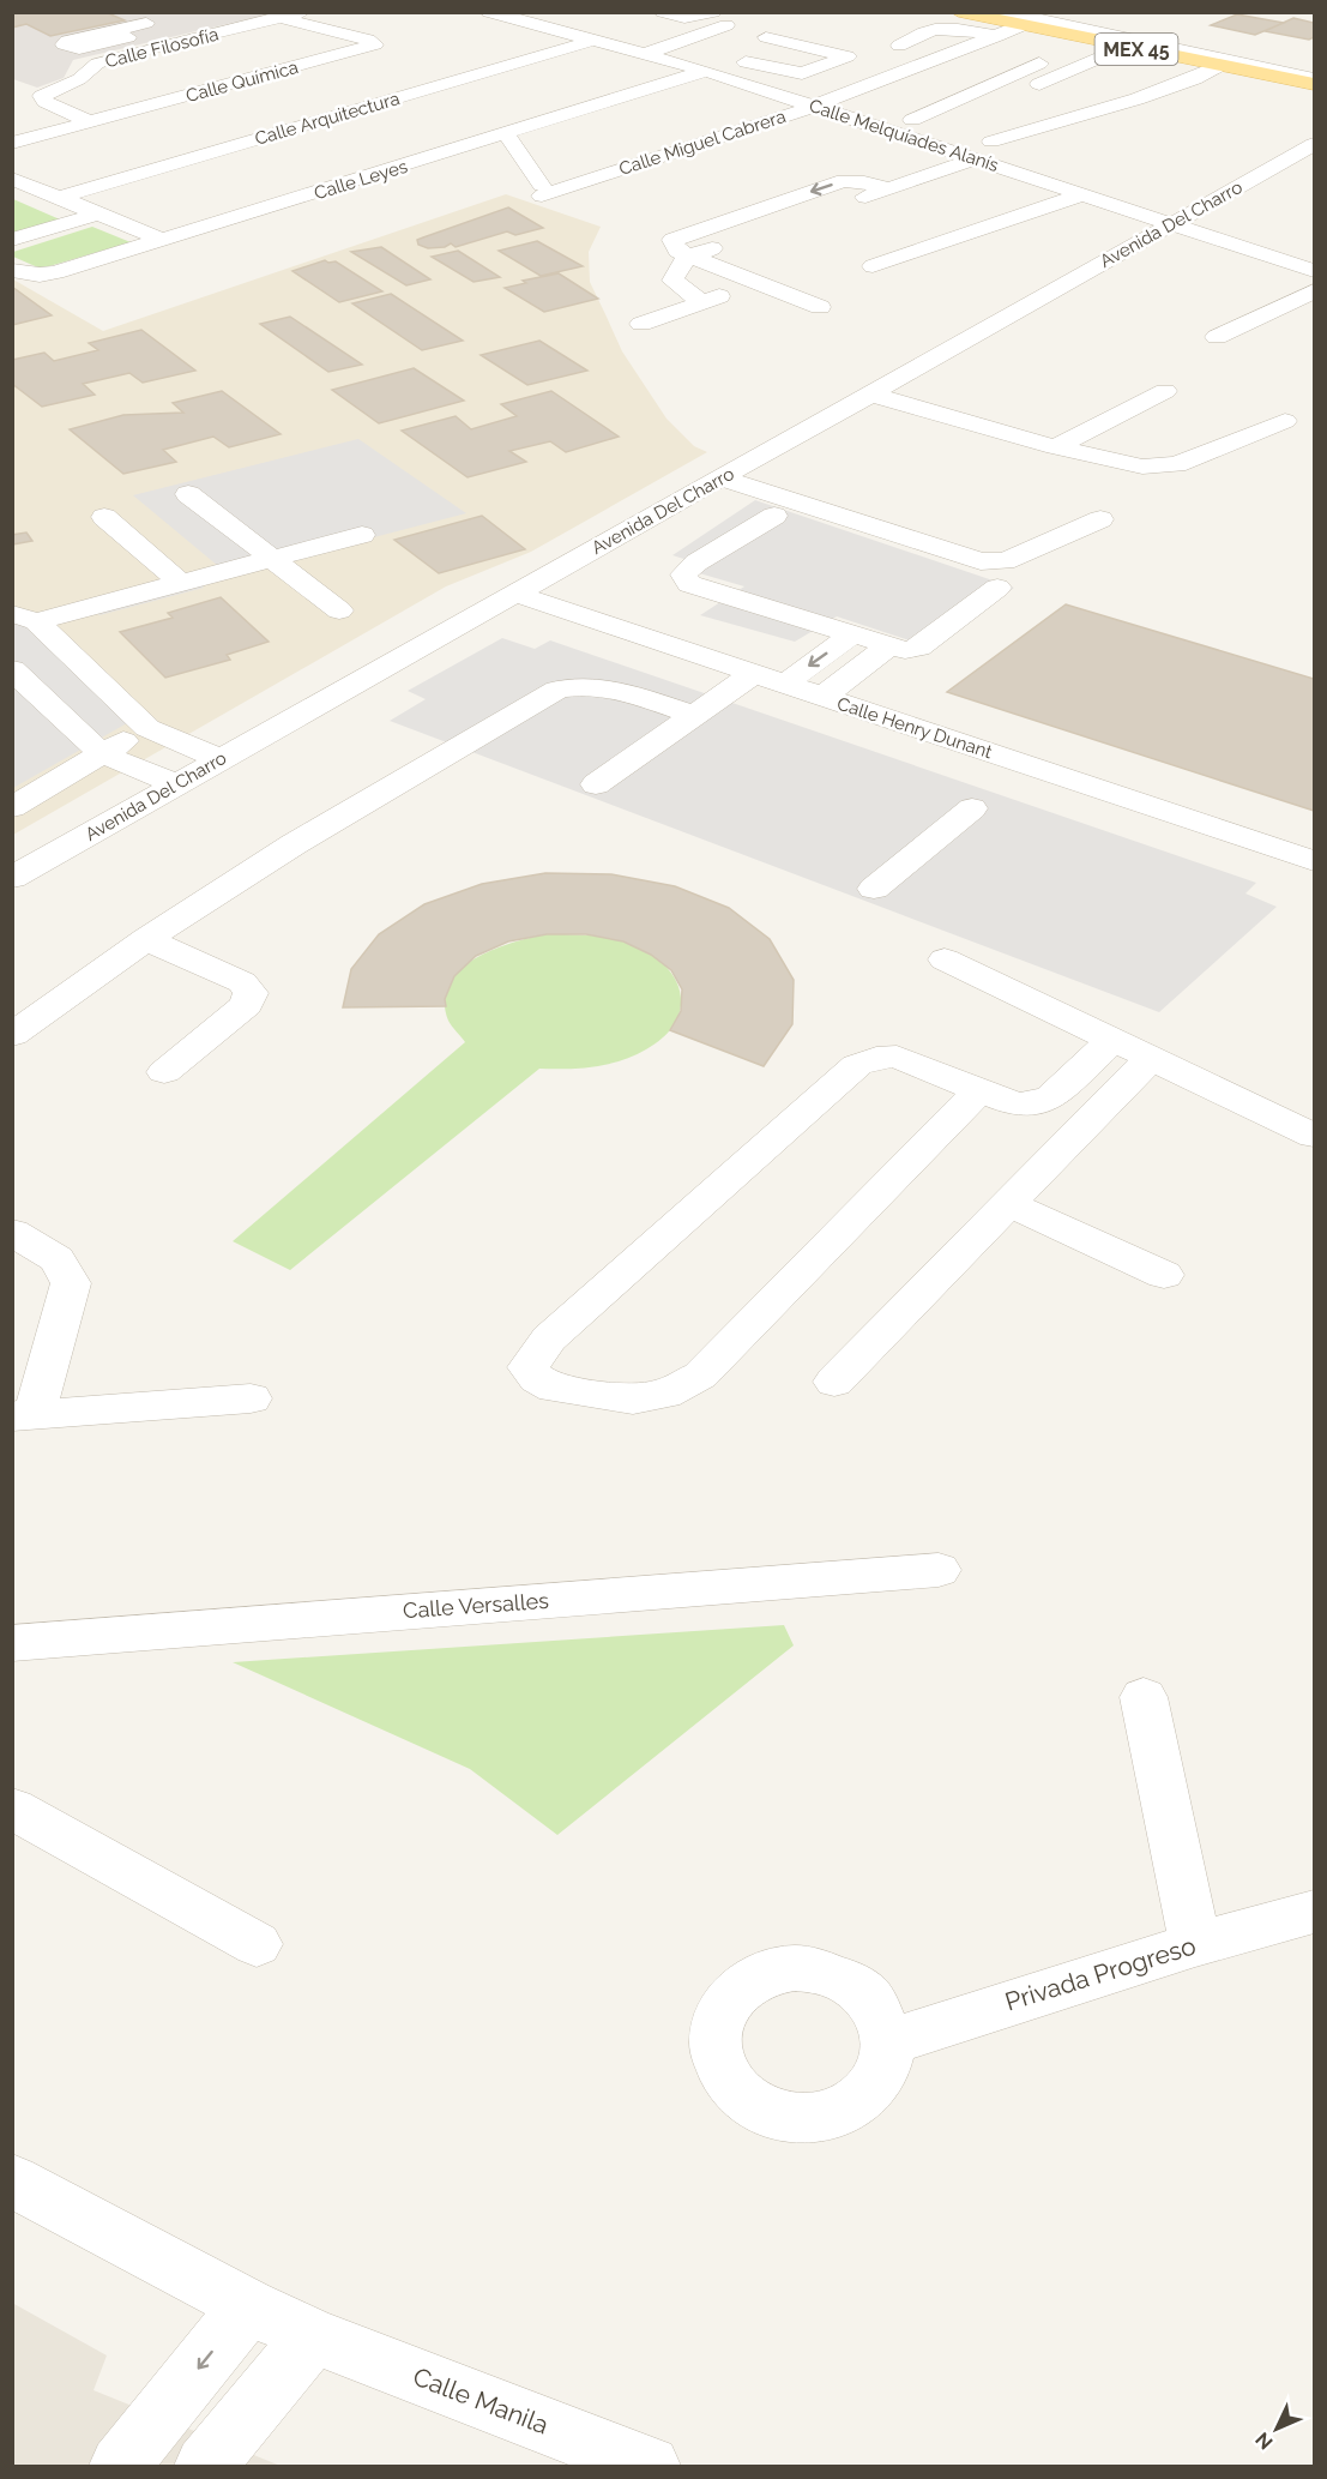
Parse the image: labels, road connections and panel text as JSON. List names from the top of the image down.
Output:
{
  "streets": {
    "main road": ["MEX 45"],
    "street": [
      "Calle Filosofía",
      "Calle Química",
      "Calle Arquitectura",
      "Calle Melquíades Alanís",
      "Calle Miguel Cabrera",
      "Calle Leyes",
      "Avenida Del Charro",
      "Calle Henry Dunant",
      "Calle Versalles",
      "Privada Progreso",
      "Calle Manila"
    ]
  },
  "crossings": [
    ["Calle Filosofía", "Calle Química"],
    ["MEX 45", "Calle Miguel Cabrera"],
    ["Calle Arquitectura", "Calle Melquíades Alanís"],
    ["Calle Melquíades Alanís", "Calle Miguel Cabrera"],
    ["Calle Melquíades Alanís", "Calle Leyes"],
    ["Calle Melquíades Alanís", "Avenida Del Charro"],
    ["Calle Miguel Cabrera", "Calle Leyes"],
    ["Avenida Del Charro", "Calle Henry Dunant"]
  ],
  "north": "bottom left"
}
